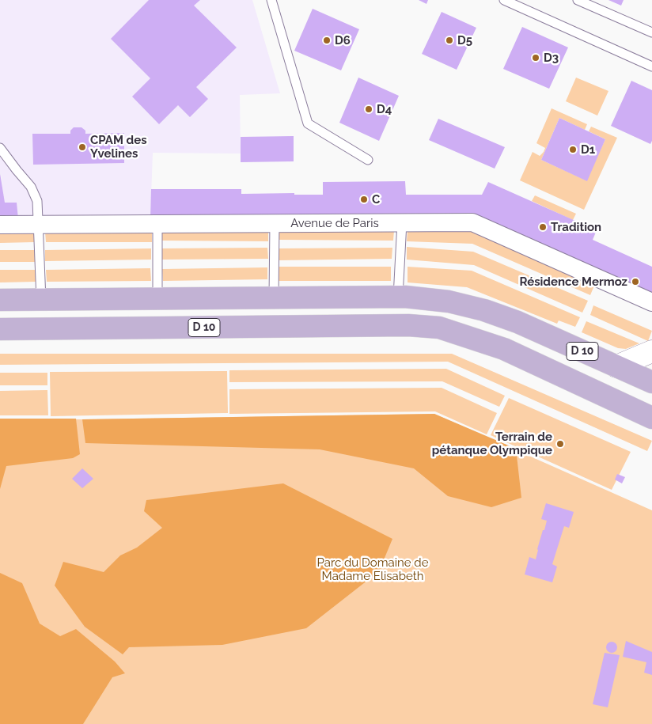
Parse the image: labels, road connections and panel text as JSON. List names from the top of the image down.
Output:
{
  "streets": {
    "main road": ["D 10"],
    "street": ["Avenue de Paris"]
  },
  "parks": ["Parc du Domaine de Madame Elisabeth"],
  "places": [
    "D6",
    "D5",
    "D3",
    "D4",
    "CPAM des Yvelines",
    "D1",
    "C",
    "Tradition",
    "Résidence Mermoz",
    "Terrain de pétanque Olympique"
  ]
}
